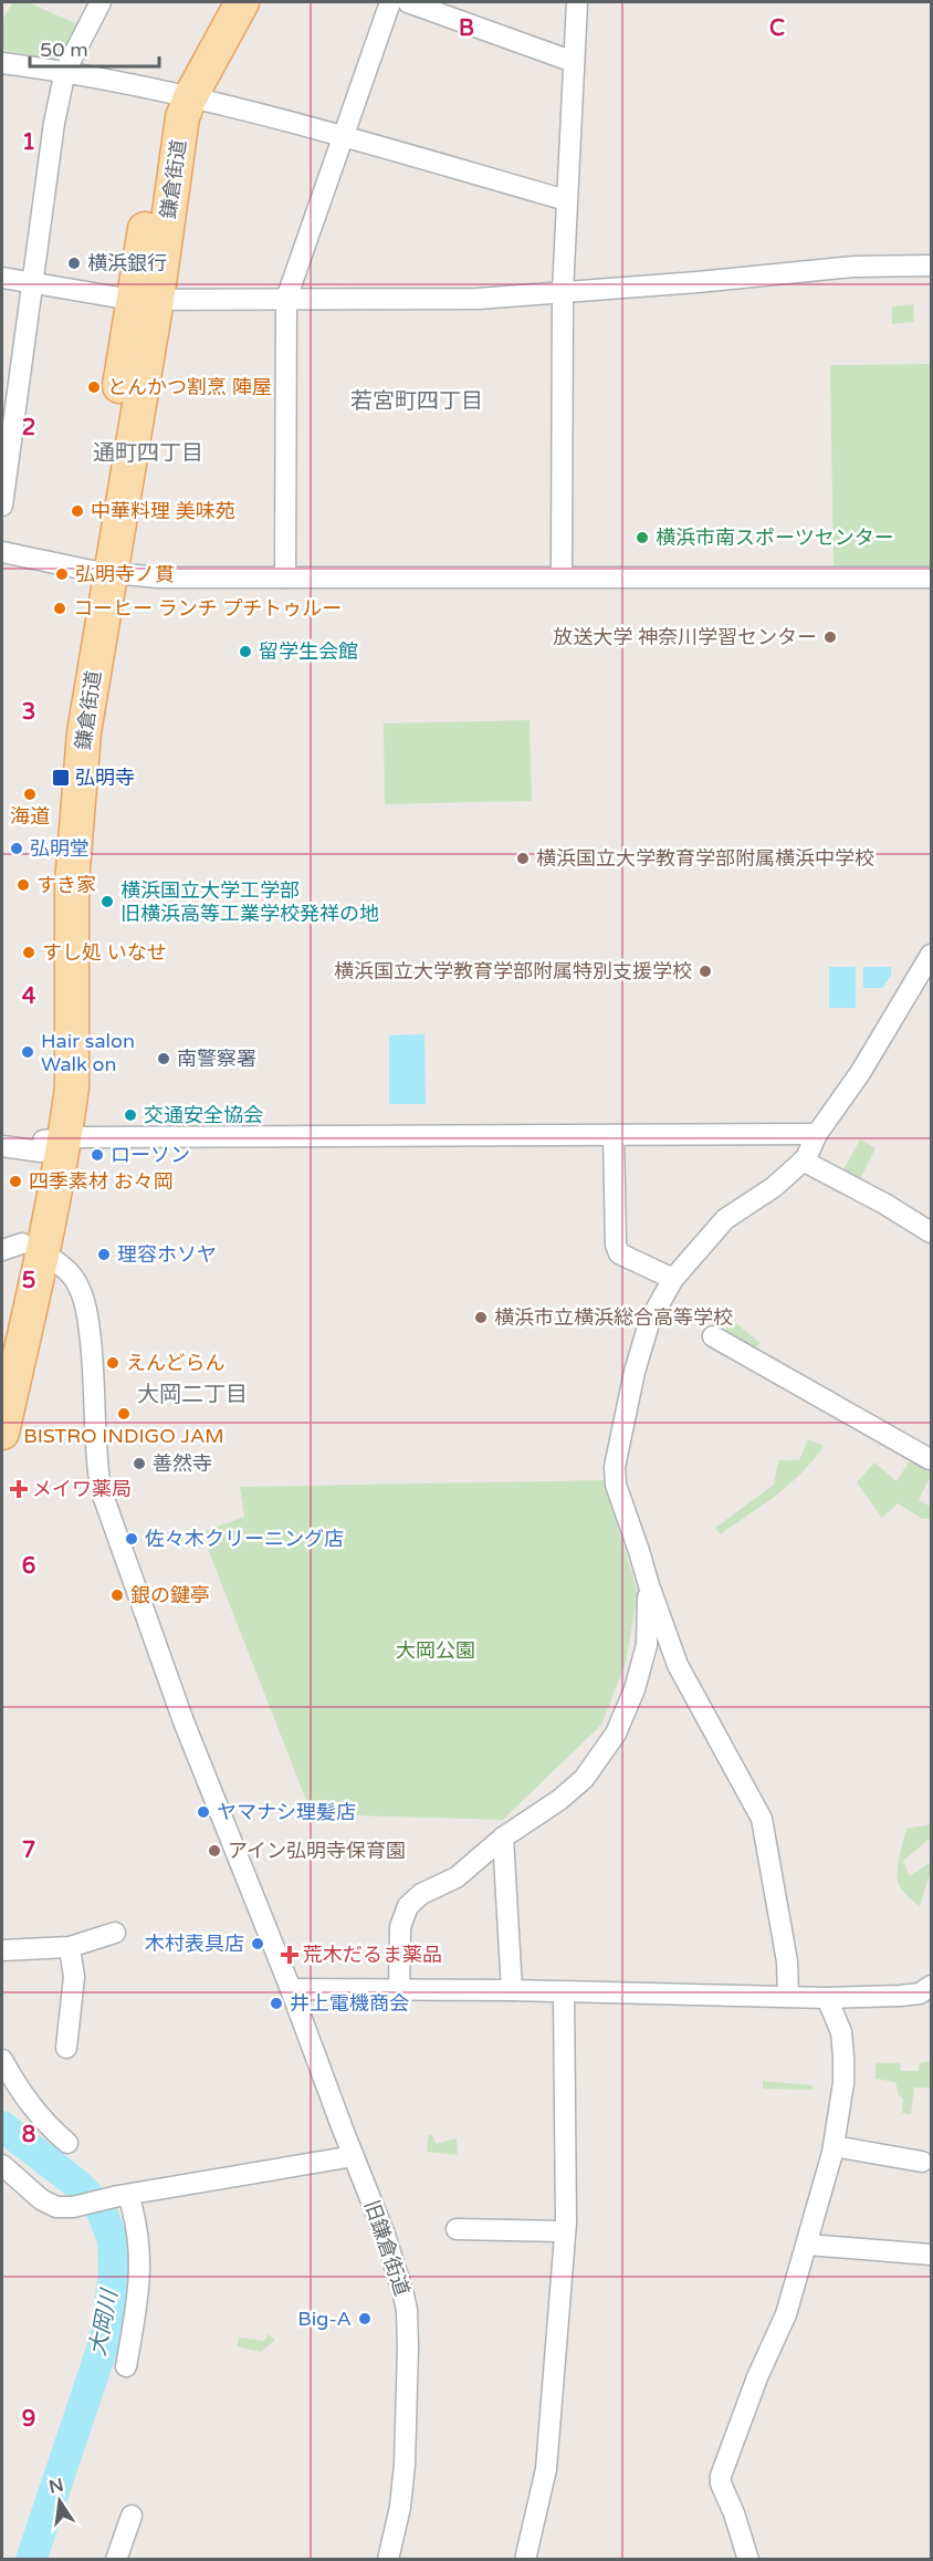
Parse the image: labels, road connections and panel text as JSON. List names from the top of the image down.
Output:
{
  "streets": {
    "main road": ["鎌倉街道"],
    "street": ["旧鎌倉街道"]
  },
  "crossings": [
    ["鎌倉街道", "旧鎌倉街道"]
  ],
  "districts": ["若宮町四丁目", "通町四丁目", "大岡二丁目"],
  "water": ["大岡川"],
  "parks": ["大岡公園"],
  "places": {
    "other": [
      "横浜銀行",
      "とんかつ割烹 陣屋",
      "中華料理 美味苑",
      "横浜市南スポーツセンター",
      "弘明寺ノ貫",
      "コーヒー ランチ プチトゥルー",
      "放送大学 神奈川学習センター",
      "留学生会館",
      "海道",
      "弘明堂",
      "横浜国立大学教育学部附属横浜中学校",
      "すき家",
      "横浜国立大学工学部 旧横浜高等工業学校発祥の地",
      "すし処 いなせ",
      "横浜国立大学教育学部附属特別支援学校",
      "Hair salon Walk on",
      "南警察署",
      "交通安全協会",
      "ローソン",
      "四季素材 お々岡",
      "理容ホソヤ",
      "横浜市立横浜総合高等学校",
      "えんどらん",
      "BISTRO INDIGO JAM",
      "善然寺",
      "佐々木クリーニング店",
      "銀の鍵亭",
      "ヤマナシ理髪店",
      "アイン弘明寺保育園",
      "木村表具店",
      "井上電機商会",
      "Big-A"
    ],
    "transit": ["弘明寺"],
    "health": ["メイワ薬局", "荒木だるま薬品"]
  },
  "scale_bar": "50 m",
  "north": "top",
  "grid": {
    "columns": ["B", "C"],
    "rows": [
      "1",
      "2",
      "3",
      "4",
      "5",
      "6",
      "7",
      "8",
      "9"
    ]
  }
}
